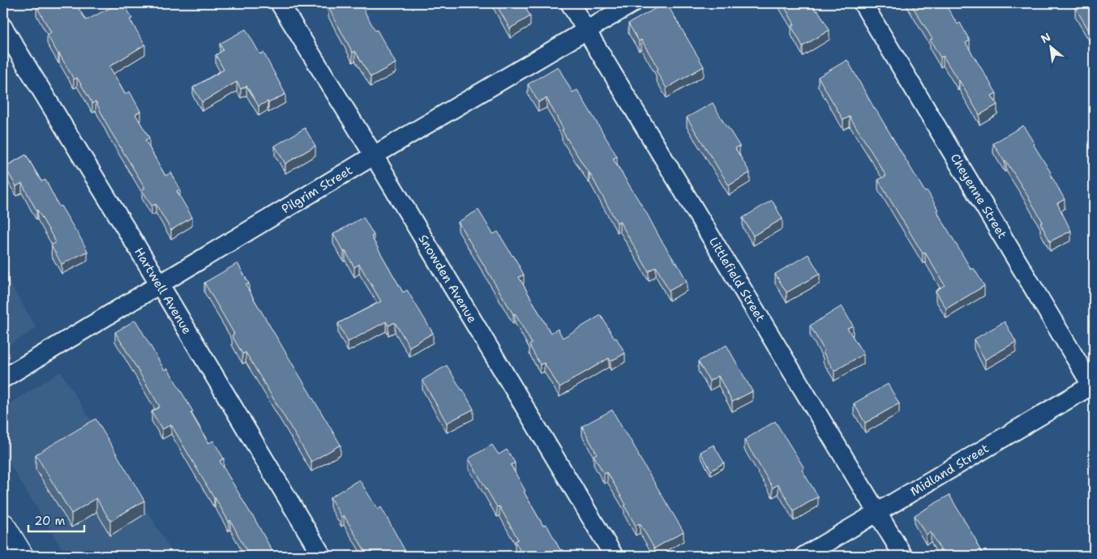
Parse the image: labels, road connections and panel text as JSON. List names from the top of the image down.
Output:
{
  "streets": {
    "street": [
      "Pilgrim Street",
      "Cheyenne Street",
      "Snowden Avenue",
      "Littlefield Street",
      "Hartwell Avenue",
      "Midland Street"
    ]
  },
  "crossings": [
    ["Pilgrim Street", "Snowden Avenue"],
    ["Pilgrim Street", "Littlefield Street"],
    ["Pilgrim Street", "Hartwell Avenue"],
    ["Cheyenne Street", "Midland Street"],
    ["Littlefield Street", "Midland Street"]
  ],
  "scale_bar": "20 m",
  "north": "top left"
}
